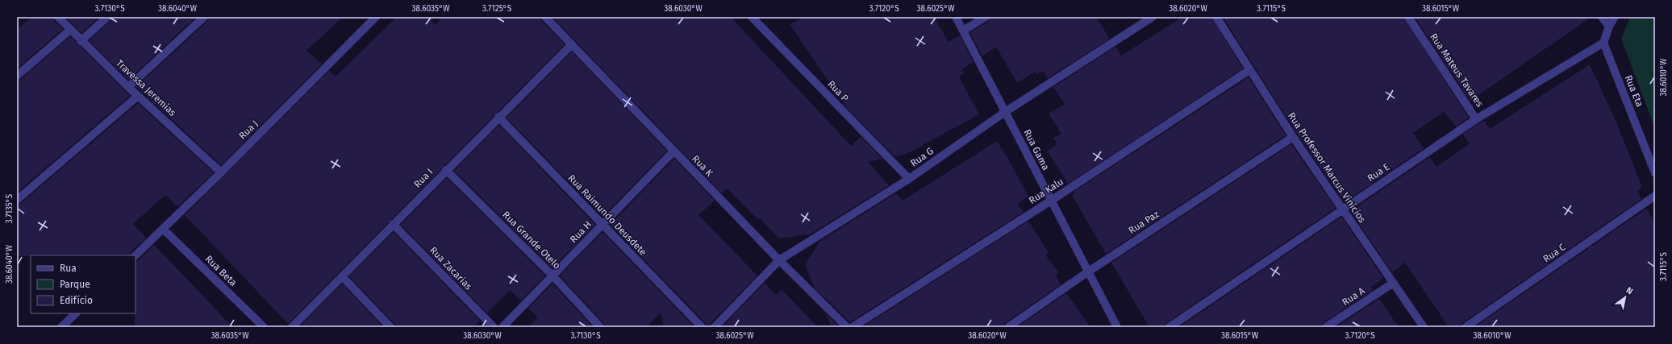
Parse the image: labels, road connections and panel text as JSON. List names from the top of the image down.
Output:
{
  "streets": {
    "street": [
      "Rua Mateus Tavares",
      "Travessa Jeremias",
      "Rua P",
      "Rua Eta",
      "Rua J",
      "Rua Gama",
      "Rua G",
      "Rua K",
      "Rua Professor Marcus Vinícios",
      "Rua E",
      "Rua I",
      "Rua Kalu",
      "Rua Raimundo Deusdete",
      "Rua Paz",
      "Rua H",
      "Rua Grande Otelo",
      "Rua C",
      "Rua Zacarias",
      "Rua Beta",
      "Rua A"
    ]
  },
  "crossings": [
    ["Rua Mateus Tavares", "Rua E"],
    ["Travessa Jeremias", "Rua J"],
    ["Rua P", "Rua G"],
    ["Rua Eta", "Rua E"],
    ["Rua J", "Rua Beta"],
    ["Rua Gama", "Rua G"],
    ["Rua Gama", "Rua Kalu"],
    ["Rua Gama", "Rua Paz"],
    ["Rua G", "Rua K"],
    ["Rua K", "Rua I"],
    ["Rua K", "Rua H"],
    ["Rua Professor Marcus Vinícios", "Rua E"],
    ["Rua Professor Marcus Vinícios", "Rua Kalu"],
    ["Rua Professor Marcus Vinícios", "Rua Paz"],
    ["Rua Professor Marcus Vinícios", "Rua A"],
    ["Rua I", "Rua Raimundo Deusdete"],
    ["Rua I", "Rua Grande Otelo"],
    ["Rua I", "Rua Zacarias"],
    ["Rua Raimundo Deusdete", "Rua H"],
    ["Rua H", "Rua Grande Otelo"]
  ],
  "legend": ["Rua", "Parque", "Edifício"],
  "north": "top right",
  "coordinates": [
    "3.7130°S",
    "38.6040°W",
    "38.6035°W",
    "3.7125°S",
    "38.6030°W",
    "3.7120°S",
    "38.6025°W",
    "38.6020°W",
    "3.7115°S",
    "38.6015°W",
    "38.6010°W",
    "3.7135°S"
  ]
}
